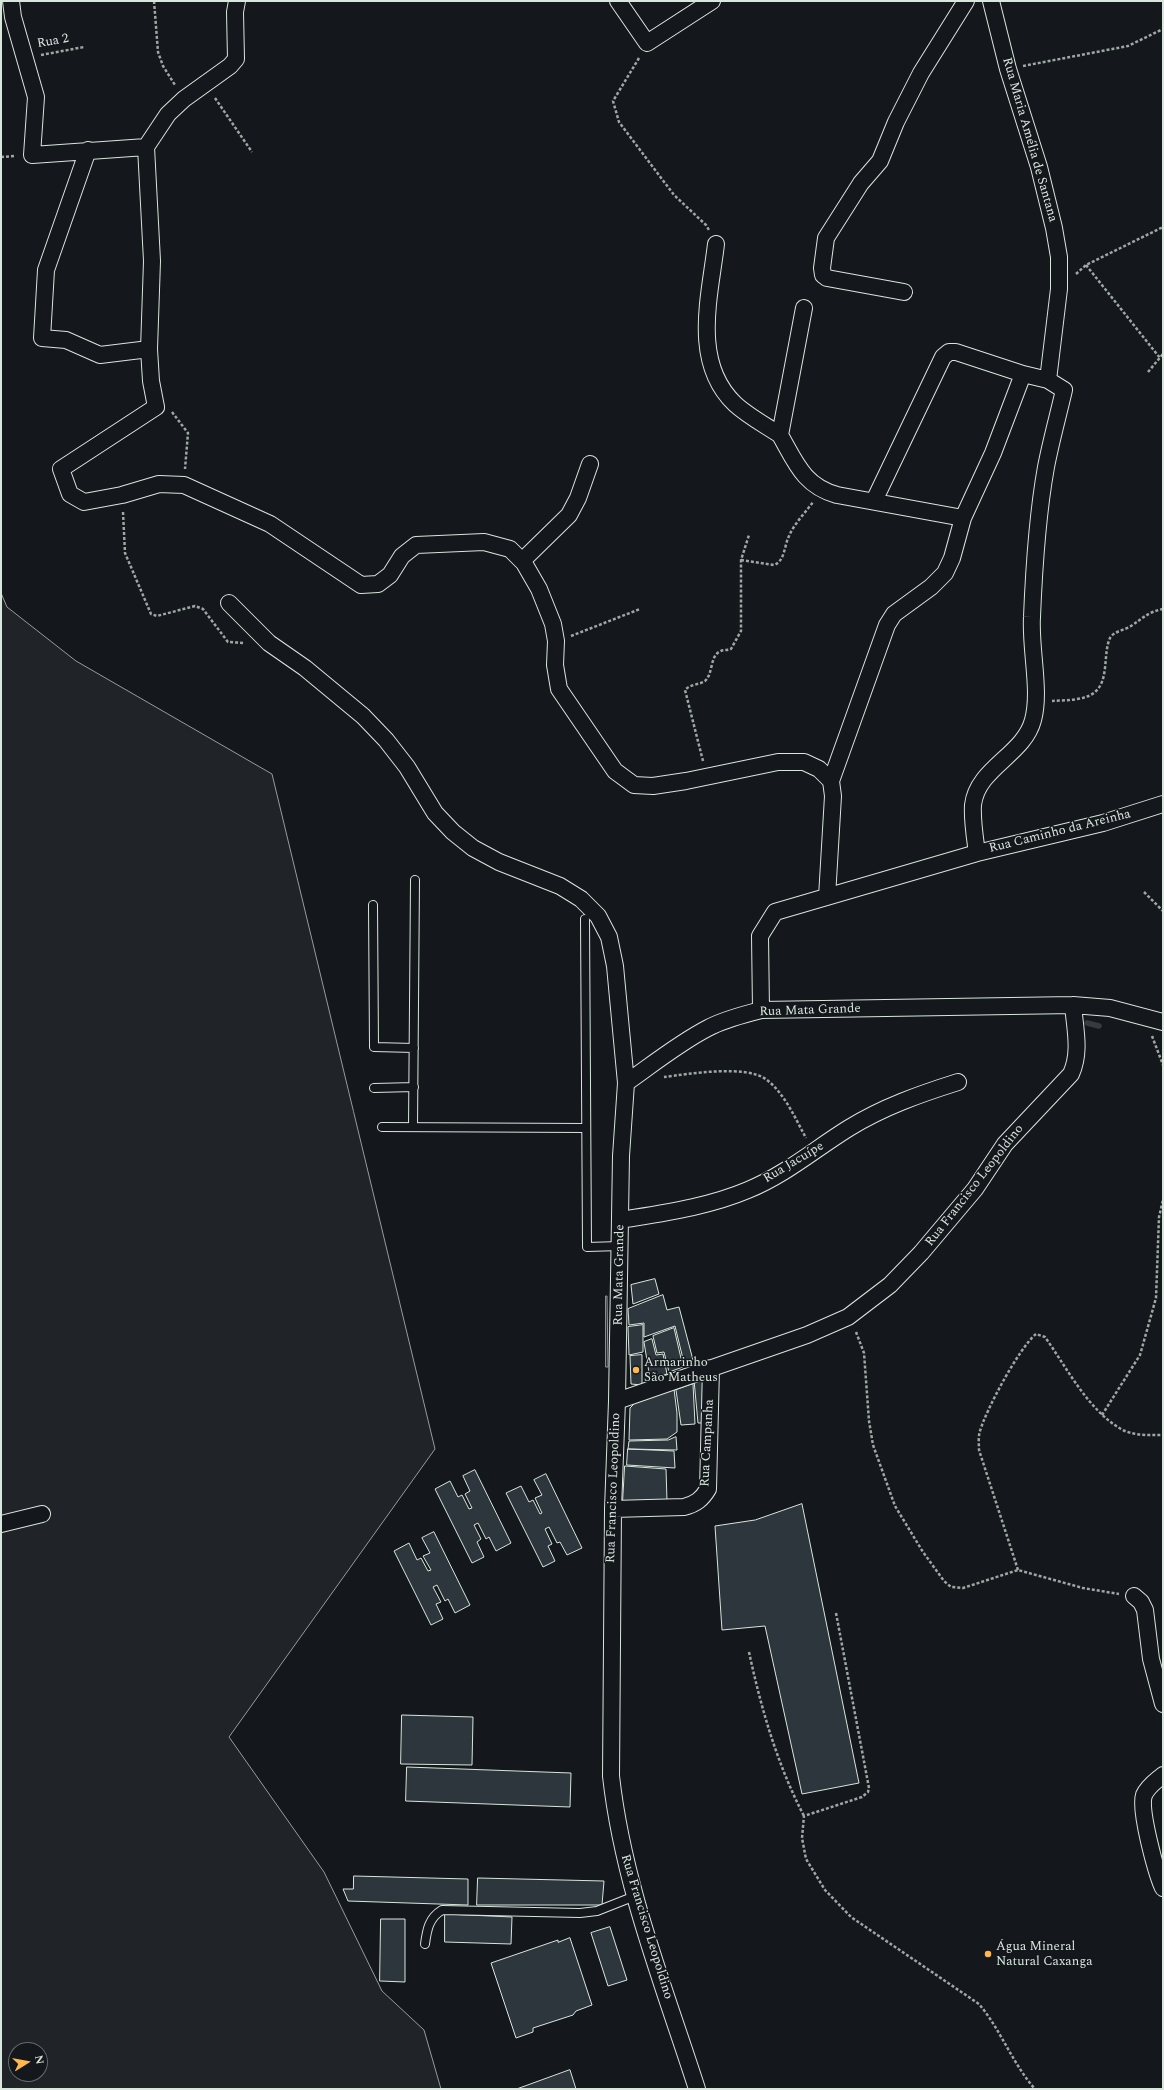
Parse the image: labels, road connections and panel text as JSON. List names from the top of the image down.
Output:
{
  "streets": {
    "street": [
      "Rua Maria Amélia de Santana",
      "Rua Caminho da Areinha",
      "Rua Mata Grande",
      "Rua Jacuípe",
      "Rua Francisco Leopoldino",
      "Rua Campanha"
    ],
    "path": ["Rua 2"]
  },
  "crossings": [
    ["Rua Caminho da Areinha", "Rua Mata Grande"],
    ["Rua Mata Grande", "Rua Jacuípe"],
    ["Rua Mata Grande", "Rua Francisco Leopoldino"],
    ["Rua Francisco Leopoldino", "Rua Campanha"]
  ],
  "places": ["Armarinho São Matheus", "Água Mineral Natural Caxanga"],
  "north": "right"
}
